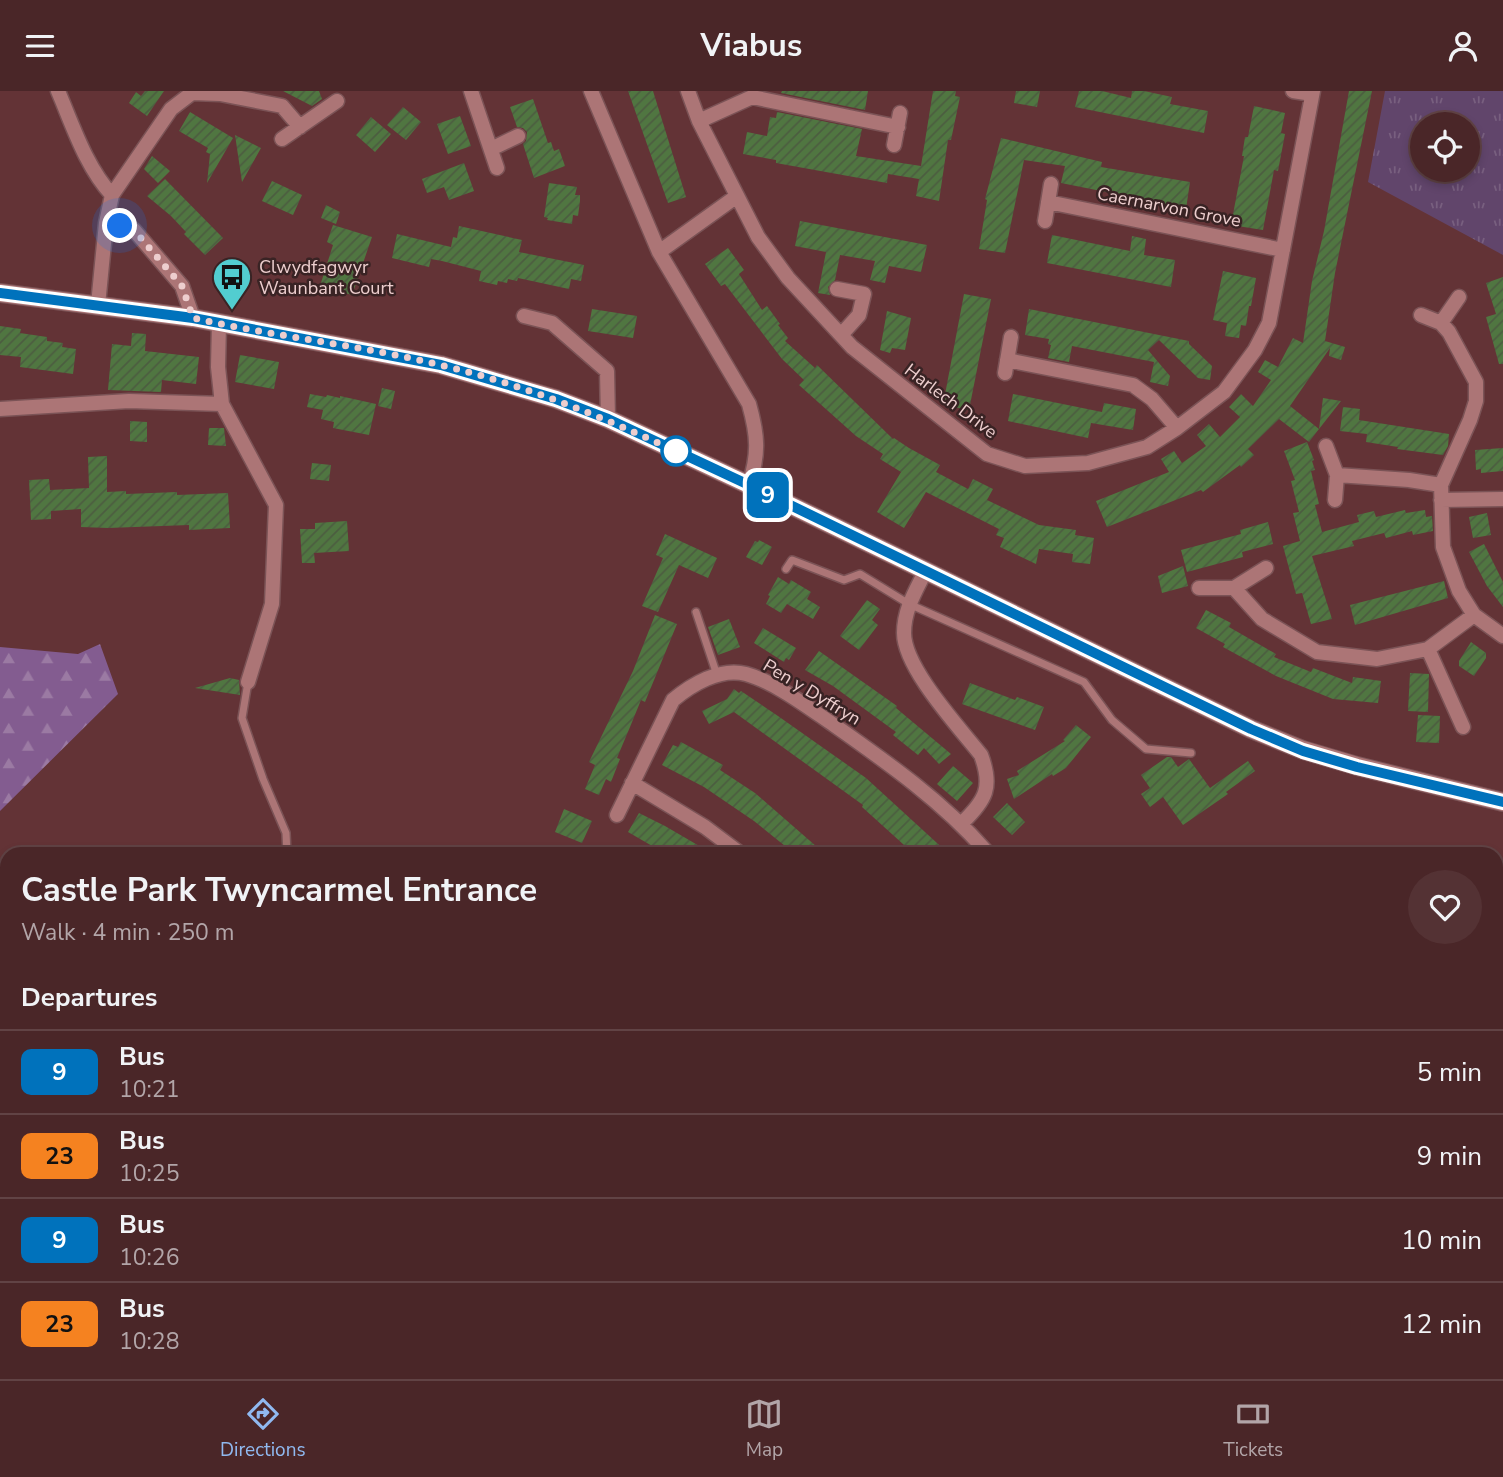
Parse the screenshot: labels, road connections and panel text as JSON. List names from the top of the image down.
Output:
{
  "streets": {
    "street": ["Caernarvon Grove", "Harlech Drive", "Pen y Dyffryn"]
  },
  "crossings": [
    ["Caernarvon Grove", "Harlech Drive"]
  ],
  "places": {
    "bus stop": ["Clwydfagwyr Waunbant Court"]
  },
  "lines": ["bus line 9"],
  "page": {
    "header": "Viabus",
    "on_map": "9",
    "heading": [
      ["Castle Park Twyncarmel Entrance", "Walk · 4 min · 250 m"],
      "Departures"
    ],
    "list": [
      {
        "mark": "9",
        "name": "Bus",
        "note": "10:21",
        "value": "5 min"
      },
      {
        "mark": "23",
        "name": "Bus",
        "note": "10:25",
        "value": "9 min"
      },
      {
        "mark": "9",
        "name": "Bus",
        "note": "10:26",
        "value": "10 min"
      },
      {
        "mark": "23",
        "name": "Bus",
        "note": "10:28",
        "value": "12 min"
      }
    ],
    "tabs": ["Directions", "Map", "Tickets"]
  }
}
